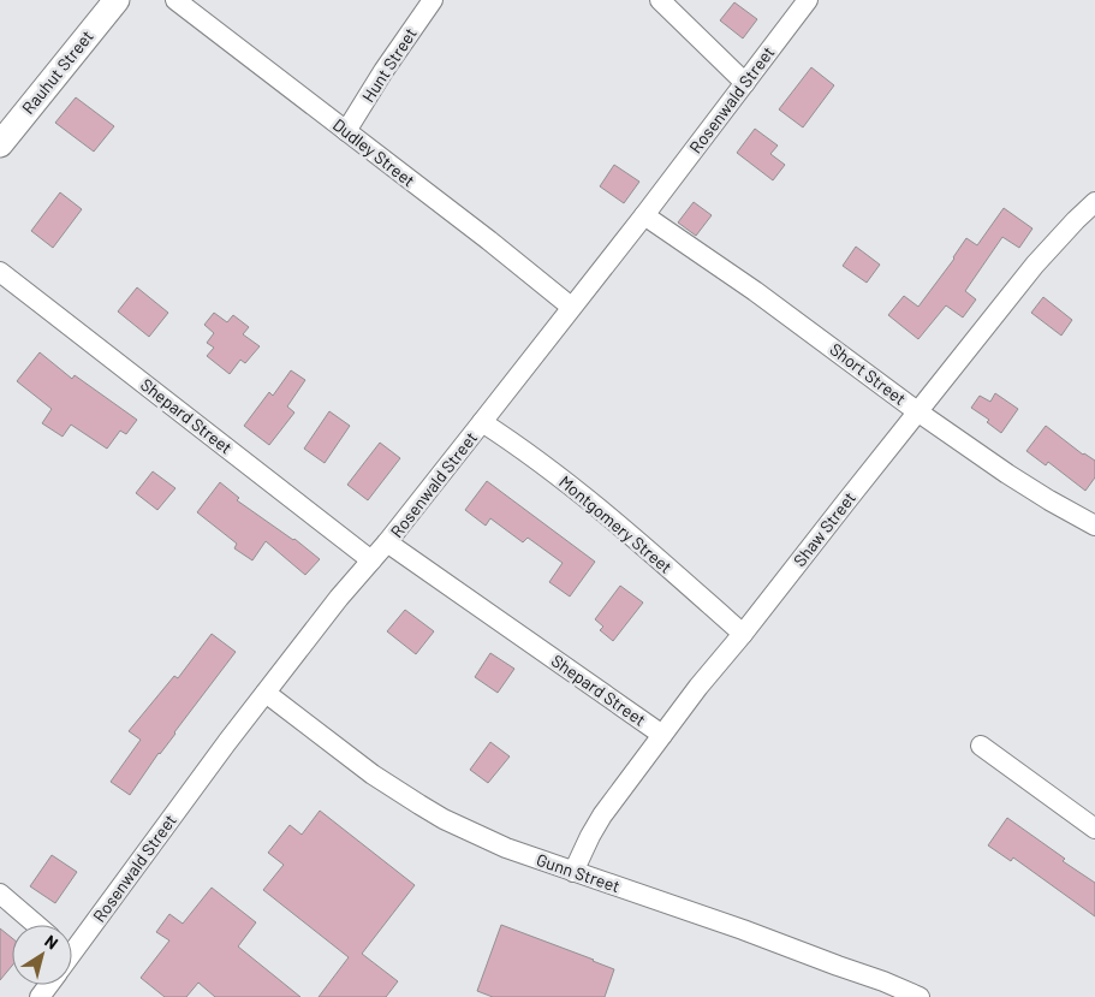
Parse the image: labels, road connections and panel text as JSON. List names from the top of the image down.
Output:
{
  "streets": {
    "main road": ["Rauhut Street"],
    "street": [
      "Hunt Street",
      "Rosenwald Street",
      "Dudley Street",
      "Short Street",
      "Shepard Street",
      "Montgomery Street",
      "Shaw Street",
      "Gunn Street"
    ]
  },
  "crossings": [
    ["Hunt Street", "Dudley Street"],
    ["Rosenwald Street", "Dudley Street"],
    ["Rosenwald Street", "Short Street"],
    ["Rosenwald Street", "Shepard Street"],
    ["Rosenwald Street", "Montgomery Street"],
    ["Rosenwald Street", "Gunn Street"],
    ["Short Street", "Shaw Street"],
    ["Shepard Street", "Shaw Street"],
    ["Montgomery Street", "Shaw Street"],
    ["Shaw Street", "Gunn Street"]
  ],
  "north": "top right"
}
